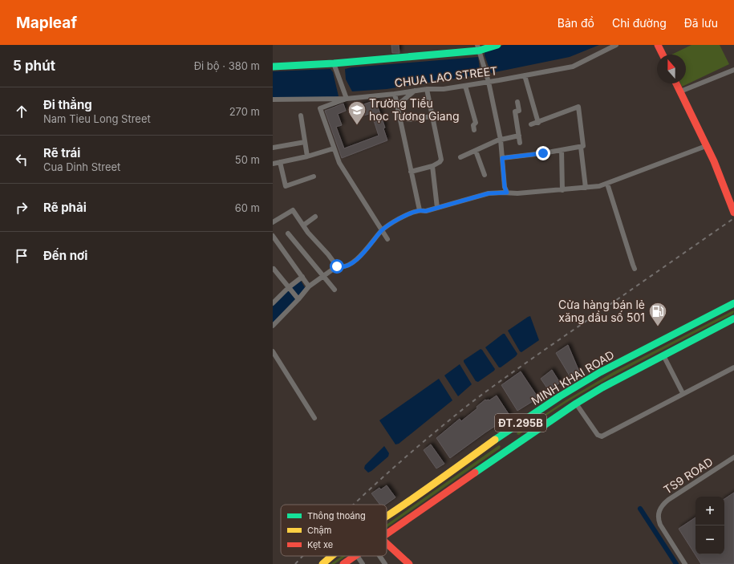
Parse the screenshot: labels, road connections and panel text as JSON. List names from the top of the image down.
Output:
{
  "streets": {
    "main road": ["MINH KHAI ROAD", "ĐT.295B"],
    "street": ["CHUA LAO STREET", "TS9 ROAD"]
  },
  "places": {
    "school or university": ["Trường Tiểu học Tương Giang"],
    "fuel station": ["Cửa hàng bán lẻ xăng dầu số 501"]
  },
  "legend": ["Thông thoáng", "Chậm", "Kẹt xe"],
  "north": "top",
  "page": {
    "header": "Mapleaf",
    "nav": ["Bản đồ", "Chỉ đường", "Đã lưu"],
    "heading": ["5 phút", "Đi bộ · 380 m"],
    "list": [
      ["Đi thẳng", "Nam Tieu Long Street", "270 m"],
      ["Rẽ trái", "Cua Dinh Street", "50 m"],
      ["Rẽ phải", "60 m"],
      "Đến nơi"
    ],
    "map_buttons": ["+", "−"]
  }
}
